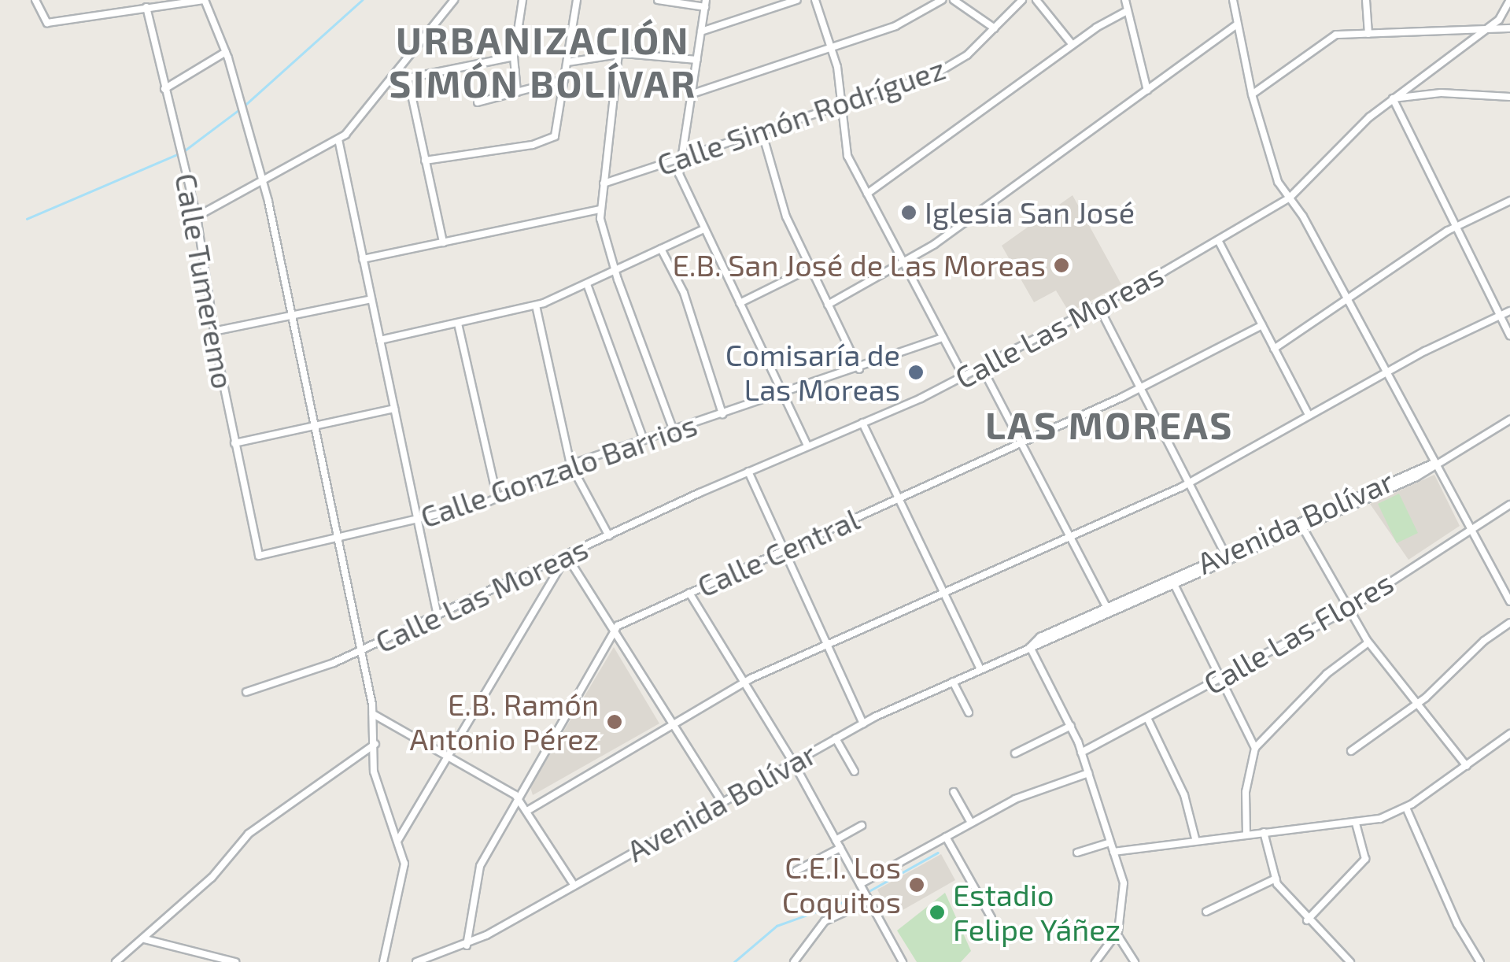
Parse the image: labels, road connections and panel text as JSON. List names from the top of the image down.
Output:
{
  "streets": {
    "street": [
      "Calle Simón Rodríguez",
      "Calle Tumeremo",
      "Calle Las Moreas",
      "Calle Gonzalo Barrios",
      "Avenida Bolívar",
      "Calle Central",
      "Calle Las Flores"
    ]
  },
  "crossings": [
    ["Calle Tumeremo", "Calle Gonzalo Barrios"]
  ],
  "districts": ["URBANIZACIÓN SIMÓN BOLÍVAR", "LAS MOREAS"],
  "places": [
    "Iglesia San José",
    "E.B. San José de Las Moreas",
    "Comisaría de Las Moreas",
    "E.B. Ramón Antonio Pérez",
    "C.E.I. Los Coquitos",
    "Estadio Felipe Yáñez"
  ]
}
